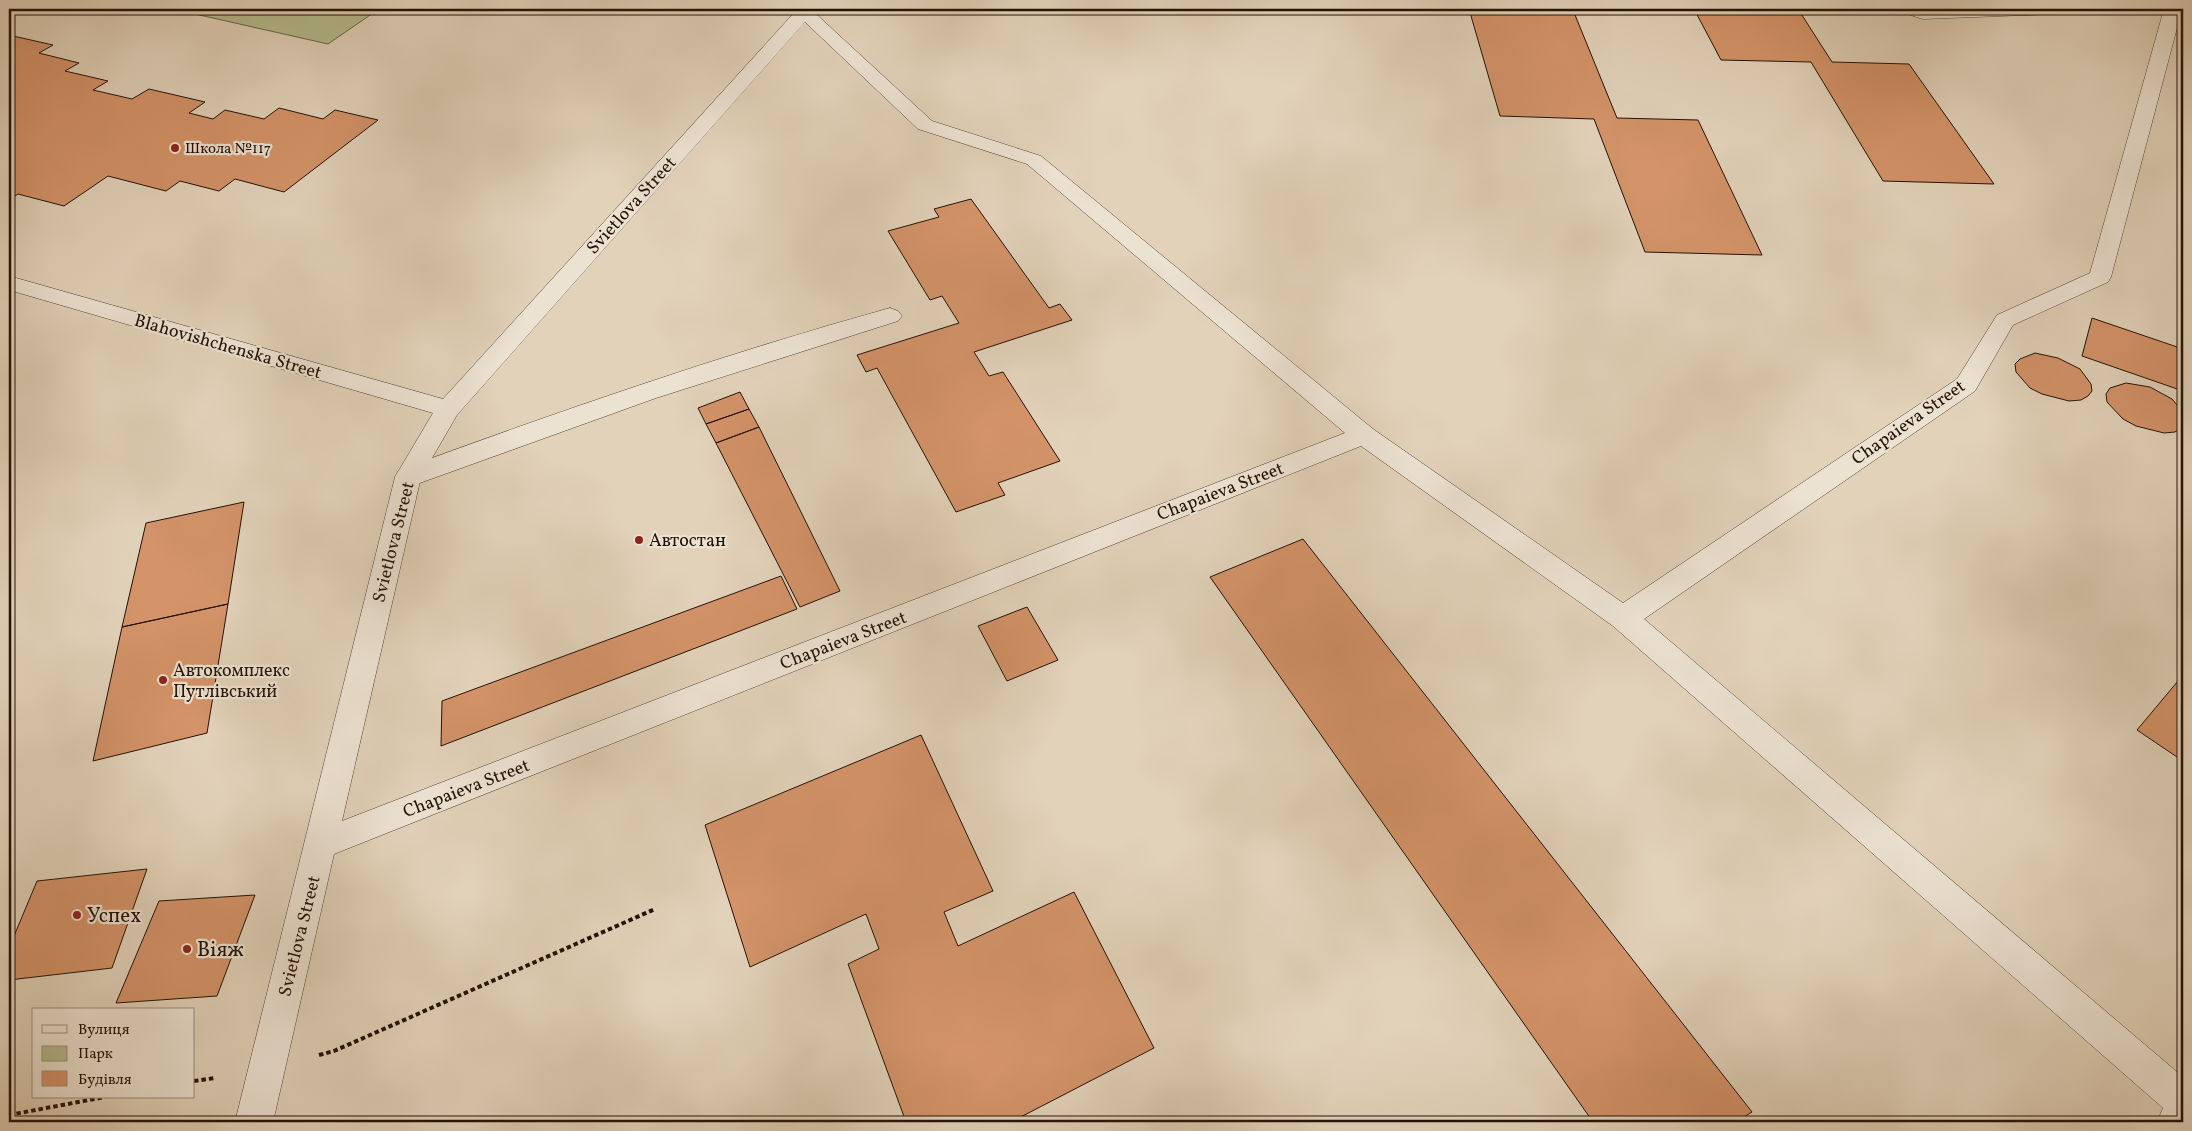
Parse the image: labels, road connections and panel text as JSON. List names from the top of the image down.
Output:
{
  "streets": {
    "street": ["Svietlova Street", "Blahovishchenska Street", "Chapaieva Street"]
  },
  "crossings": [
    ["Svietlova Street", "Blahovishchenska Street"],
    ["Svietlova Street", "Chapaieva Street"]
  ],
  "places": [
    "Школа №117",
    "Автостан",
    "Автокомплекс Путлівський",
    "Успех",
    "Віяж"
  ],
  "legend": ["Вулиця", "Парк", "Будівля"]
}
